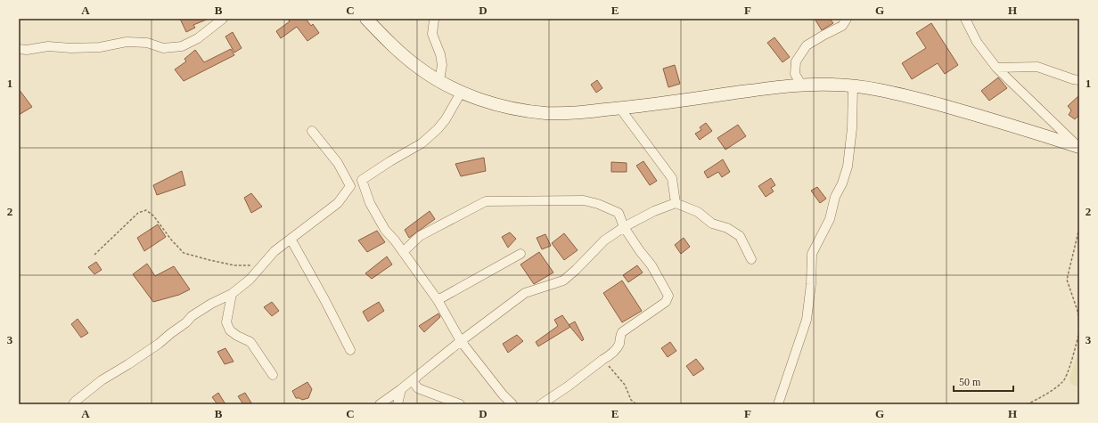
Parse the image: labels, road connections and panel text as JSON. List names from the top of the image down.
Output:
{
  "scale_bar": "50 m",
  "grid": {
    "columns": [
      "A",
      "B",
      "C",
      "D",
      "E",
      "F",
      "G",
      "H"
    ],
    "rows": ["1", "2", "3"]
  }
}
